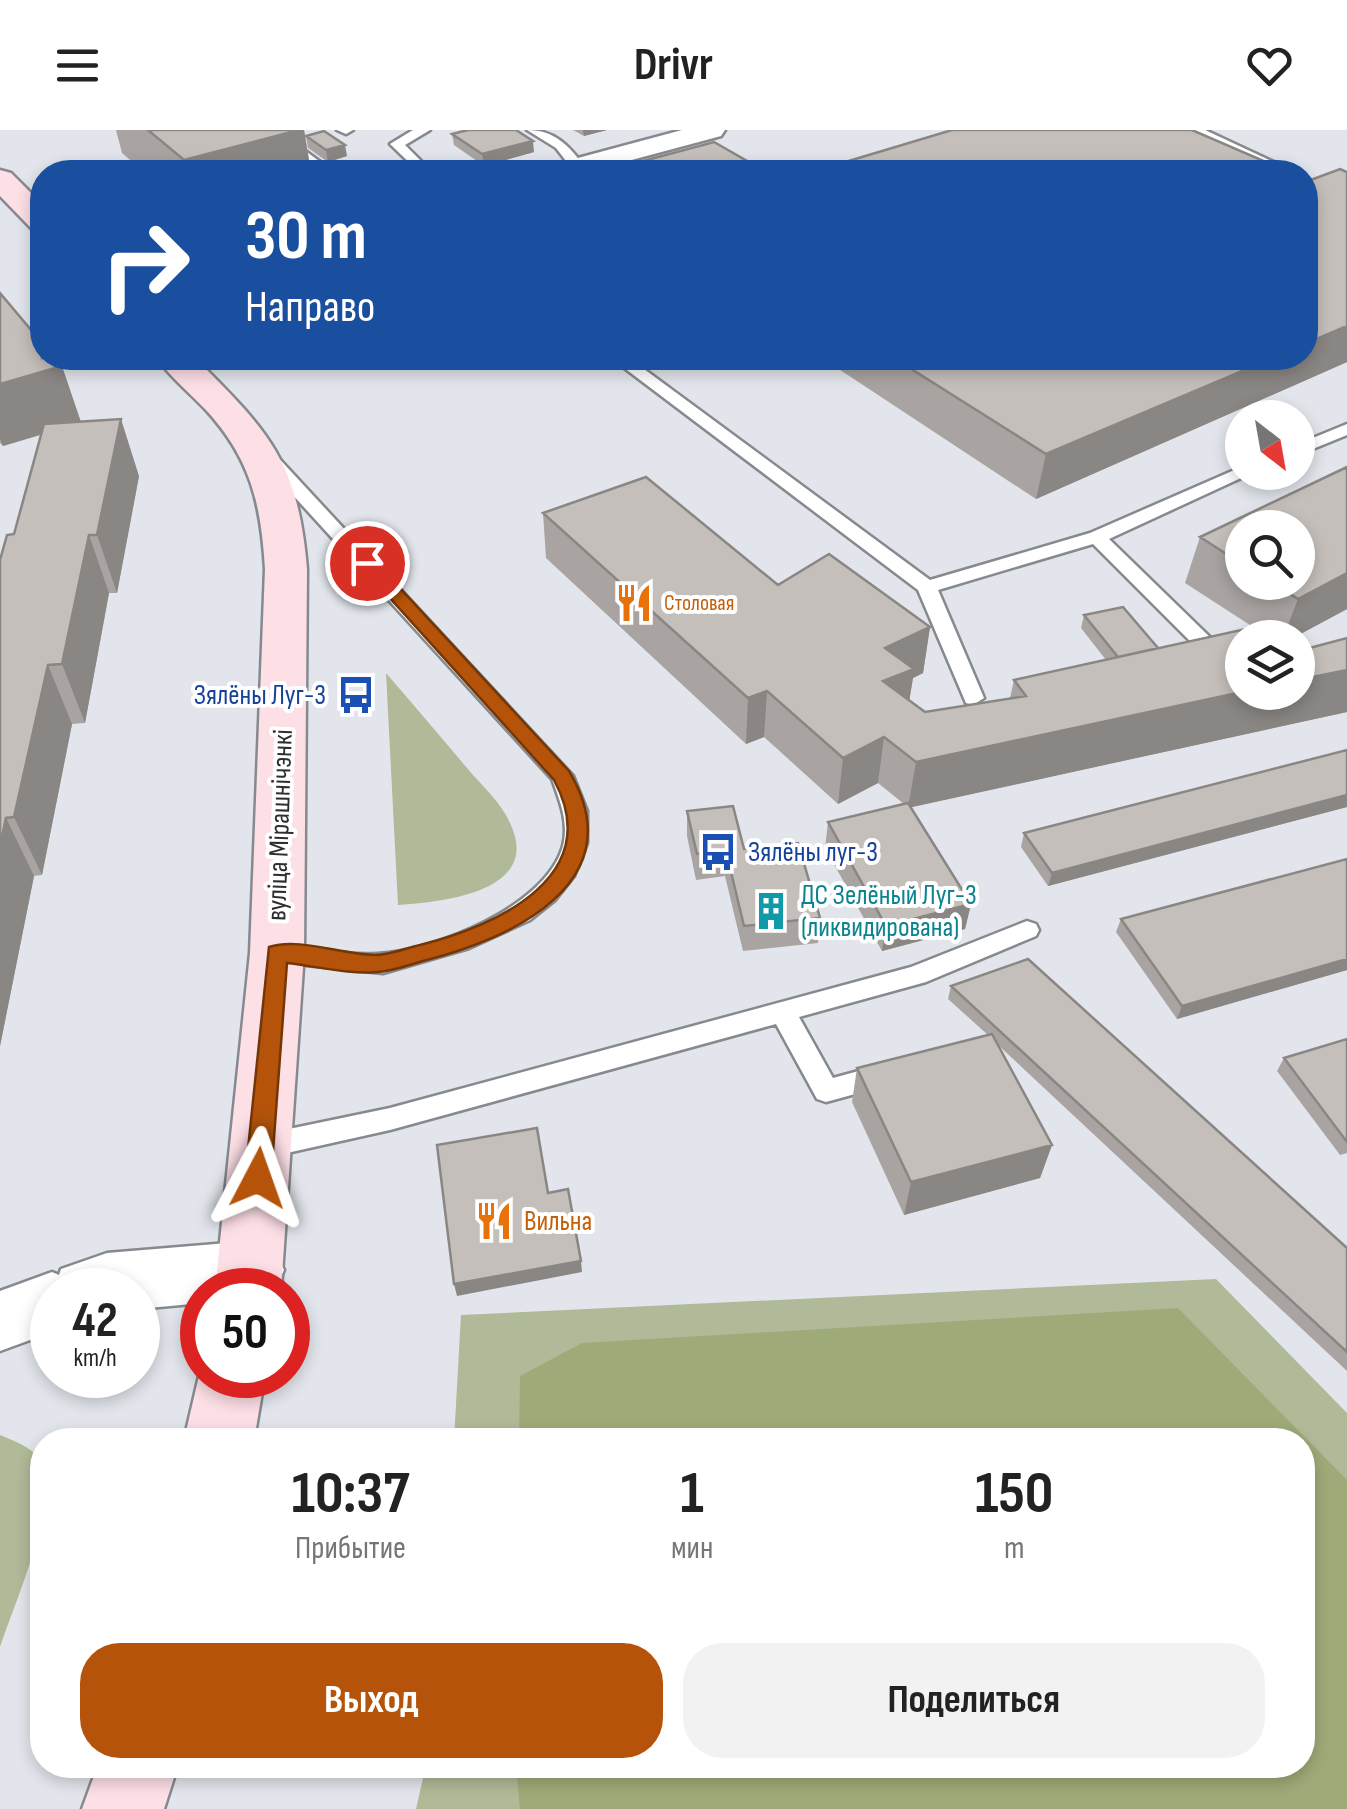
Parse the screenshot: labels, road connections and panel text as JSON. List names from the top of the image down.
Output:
{
  "streets": {
    "main road": ["вуліца Мірашнічэнкі"]
  },
  "places": {
    "restaurant": ["Столовая", "Вильна"],
    "bus stop": ["Зялёны Луг-3", "Зялёны луг-3"],
    "building": ["ДС Зелёный Луг-3 (ликвидирована)"]
  },
  "north": "bottom right",
  "page": {
    "header": "Drivr",
    "turn": ["30 m", "Направо"],
    "speed": "42 km/h",
    "limit": "50",
    "eta": [
      "10:37",
      "Прибытие",
      "1",
      "мин",
      "150",
      "m"
    ],
    "buttons": ["Выход", "Поделиться"]
  }
}
